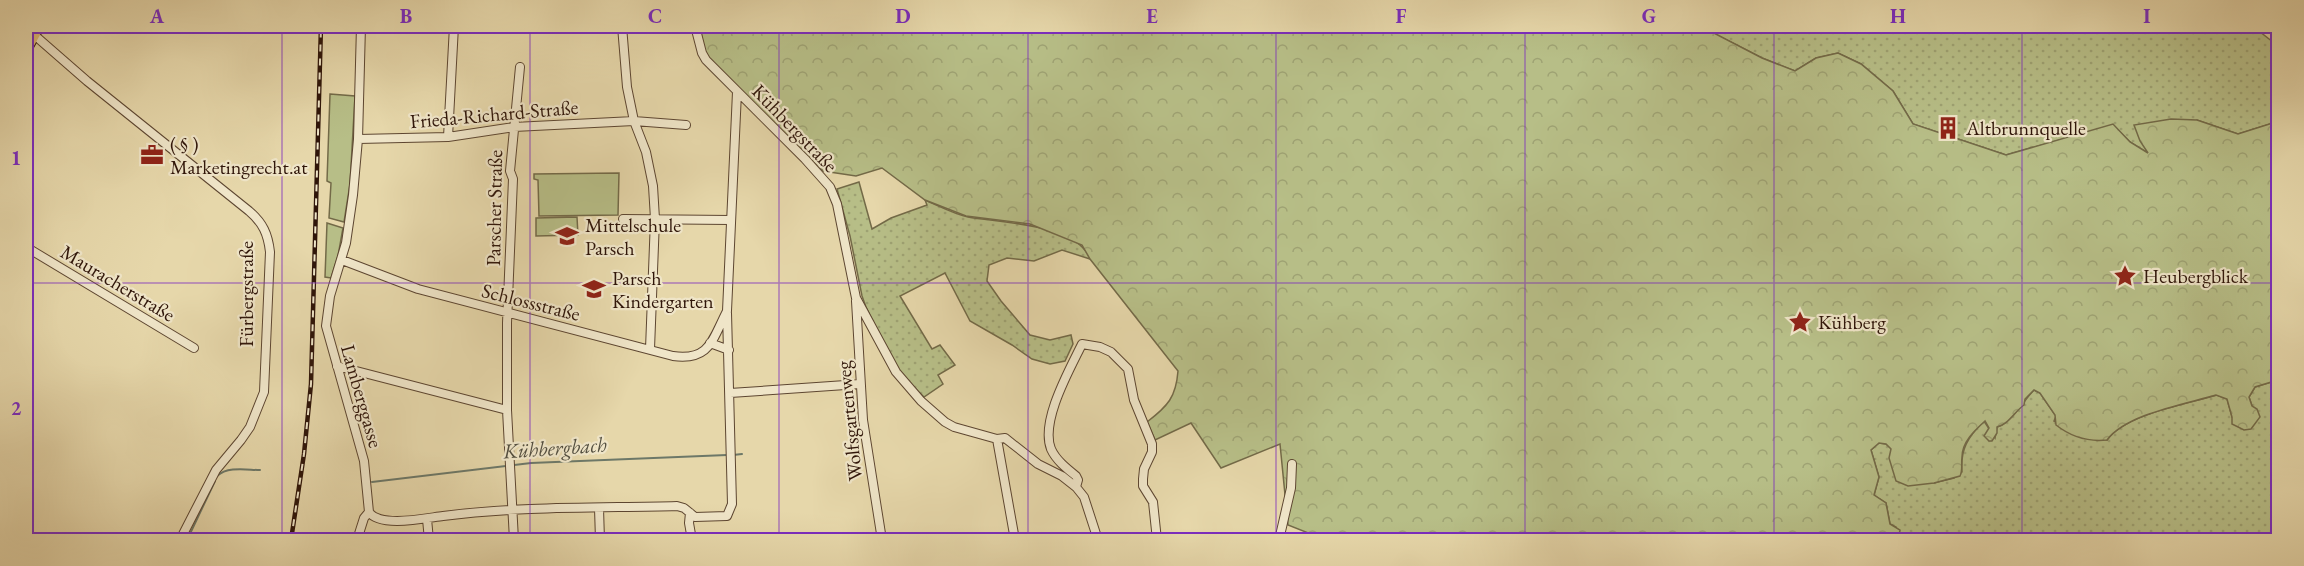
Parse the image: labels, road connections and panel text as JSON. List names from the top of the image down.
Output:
{
  "streets": {
    "street": [
      "Frieda-Richard-Straße",
      "Kühbergstraße",
      "Parscher Straße",
      "Mauracherstraße",
      "Fürbergstraße",
      "Schlossstraße",
      "Lamberggasse",
      "Wolfsgartenweg"
    ]
  },
  "crossings": [
    ["Frieda-Richard-Straße", "Parscher Straße"],
    ["Frieda-Richard-Straße", "Lamberggasse"],
    ["Kühbergstraße", "Wolfsgartenweg"],
    ["Parscher Straße", "Schlossstraße"],
    ["Schlossstraße", "Lamberggasse"]
  ],
  "water": ["Kühbergbach"],
  "places": {
    "building": ["Altbrunnquelle"],
    "office": ["( § ) Marketingrecht.at"],
    "school or university": ["Mittelschule Parsch", "Parsch Kindergarten"],
    "place": ["Heubergblick", "Kühberg"]
  },
  "grid": {
    "columns": [
      "A",
      "B",
      "C",
      "D",
      "E",
      "F",
      "G",
      "H",
      "I"
    ],
    "rows": ["1", "2"]
  }
}
